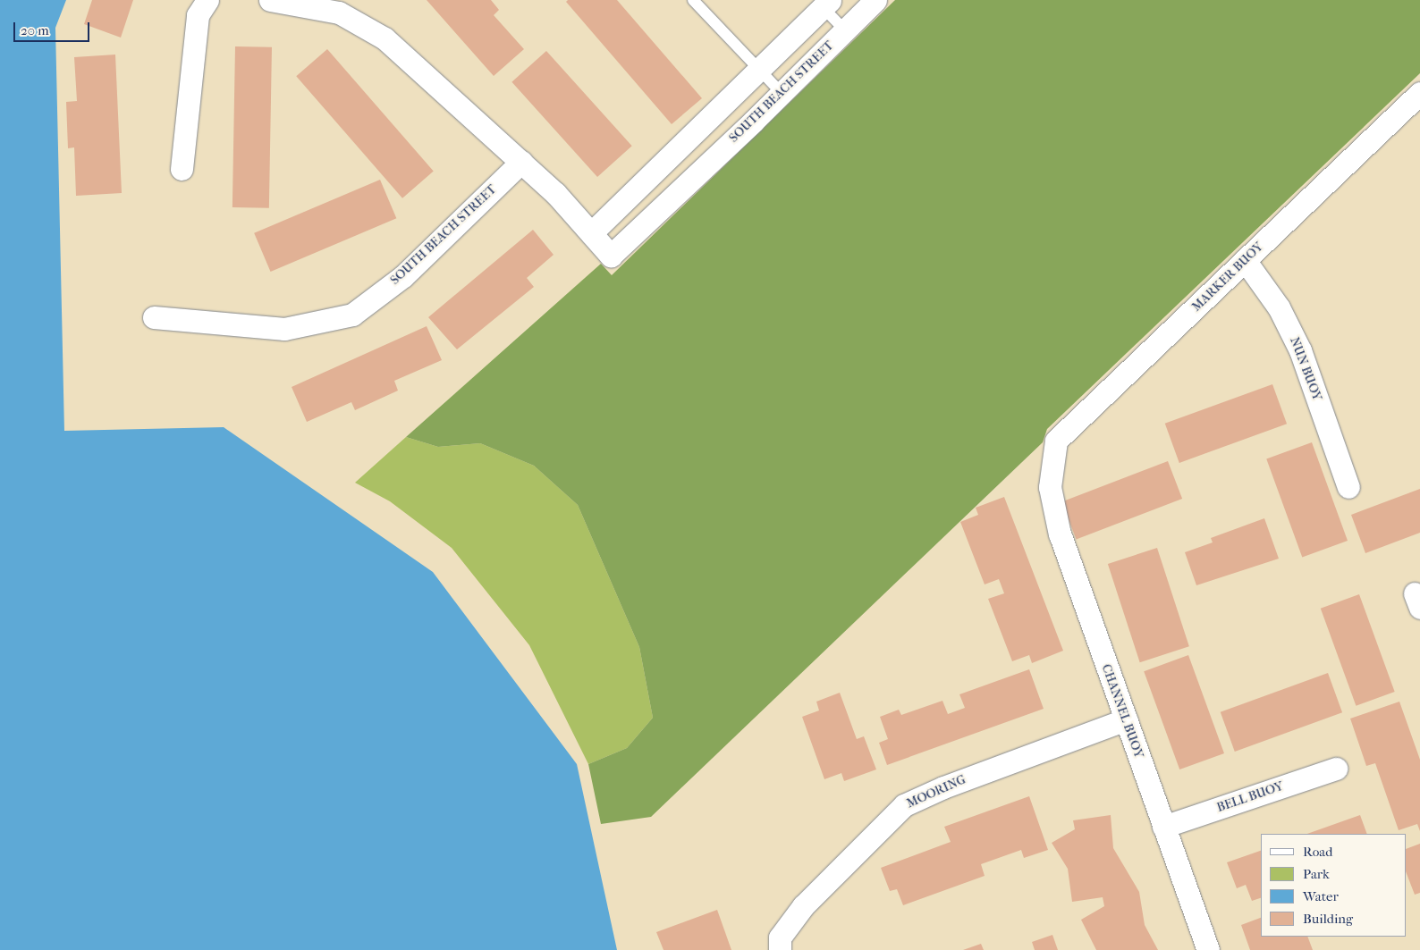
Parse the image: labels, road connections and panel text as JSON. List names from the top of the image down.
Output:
{
  "streets": {
    "street": [
      "SOUTH BEACH STREET",
      "MARKER BUOY",
      "NUN BUOY",
      "CHANNEL BUOY",
      "MOORING",
      "BELL BUOY"
    ]
  },
  "crossings": [
    ["MARKER BUOY", "NUN BUOY"],
    ["MARKER BUOY", "CHANNEL BUOY"],
    ["CHANNEL BUOY", "MOORING"],
    ["CHANNEL BUOY", "BELL BUOY"]
  ],
  "legend": [
    "Road",
    "Park",
    "Water",
    "Building"
  ],
  "scale_bar": "20 m"
}
